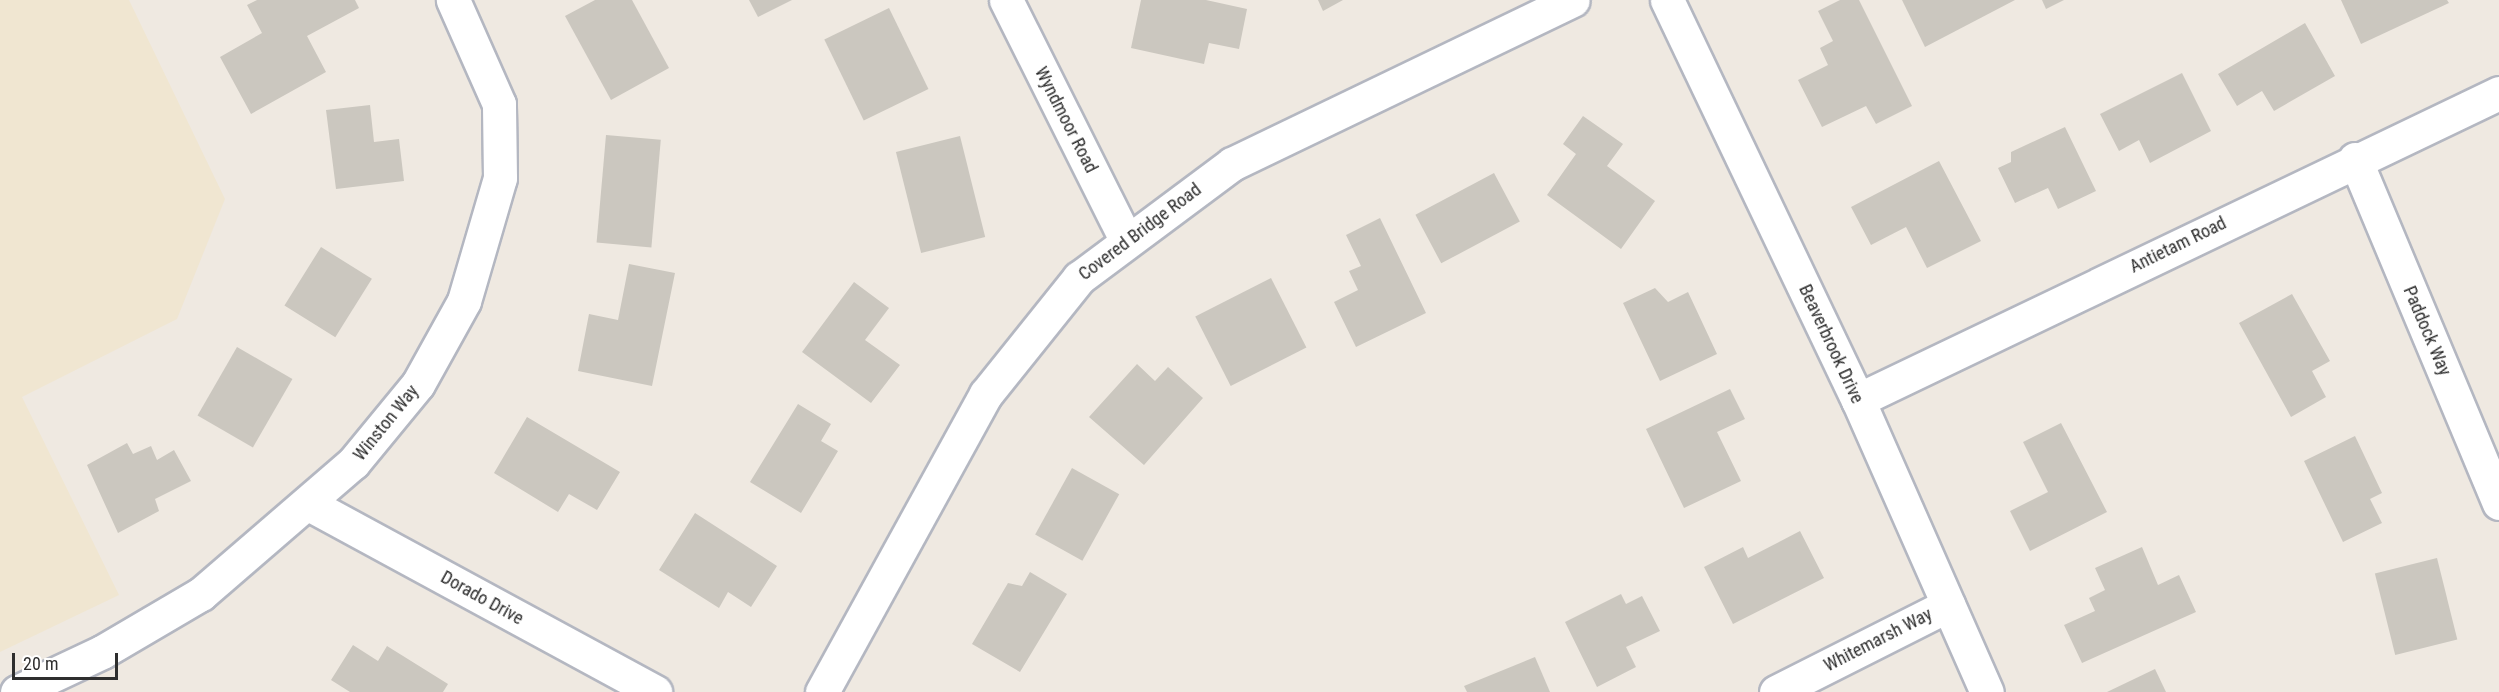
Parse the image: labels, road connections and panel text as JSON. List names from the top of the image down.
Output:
{
  "streets": {
    "street": [
      "Wyndmoor Road",
      "Covered Bridge Road",
      "Antietam Road",
      "Paddock Way",
      "Beaverbrook Drive",
      "Winston Way",
      "Dorado Drive",
      "Whitemarsh Way"
    ]
  },
  "crossings": [
    ["Wyndmoor Road", "Covered Bridge Road"],
    ["Antietam Road", "Paddock Way"],
    ["Antietam Road", "Beaverbrook Drive"],
    ["Beaverbrook Drive", "Whitemarsh Way"],
    ["Winston Way", "Dorado Drive"]
  ],
  "scale_bar": "20 m"
}
